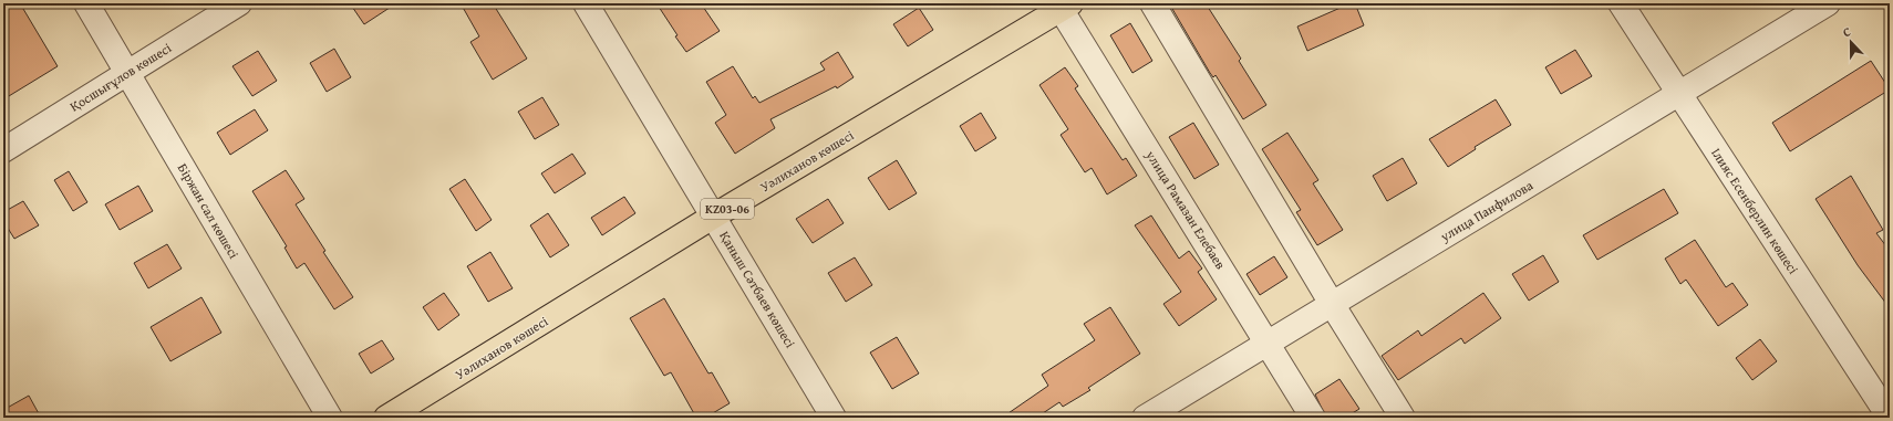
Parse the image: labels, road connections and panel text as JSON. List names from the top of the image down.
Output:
{
  "streets": {
    "main road": ["Уәлиханов көшесі", "KZ03-06"],
    "street": [
      "Қосшығұлов көшесі",
      "улица Рамазан Елебаев",
      "Біржан сал көшесі",
      "улица Панфилова",
      "Ілияс Есенберлин көшесі",
      "Қаныш Сәтбаев көшесі"
    ]
  },
  "crossings": [
    ["Қосшығұлов көшесі", "Біржан сал көшесі"],
    ["Уәлиханов көшесі", "улица Рамазан Елебаев"],
    ["Уәлиханов көшесі", "Қаныш Сәтбаев көшесі"],
    ["улица Рамазан Елебаев", "улица Панфилова"],
    ["улица Панфилова", "Ілияс Есенберлин көшесі"]
  ],
  "north": "top"
}
